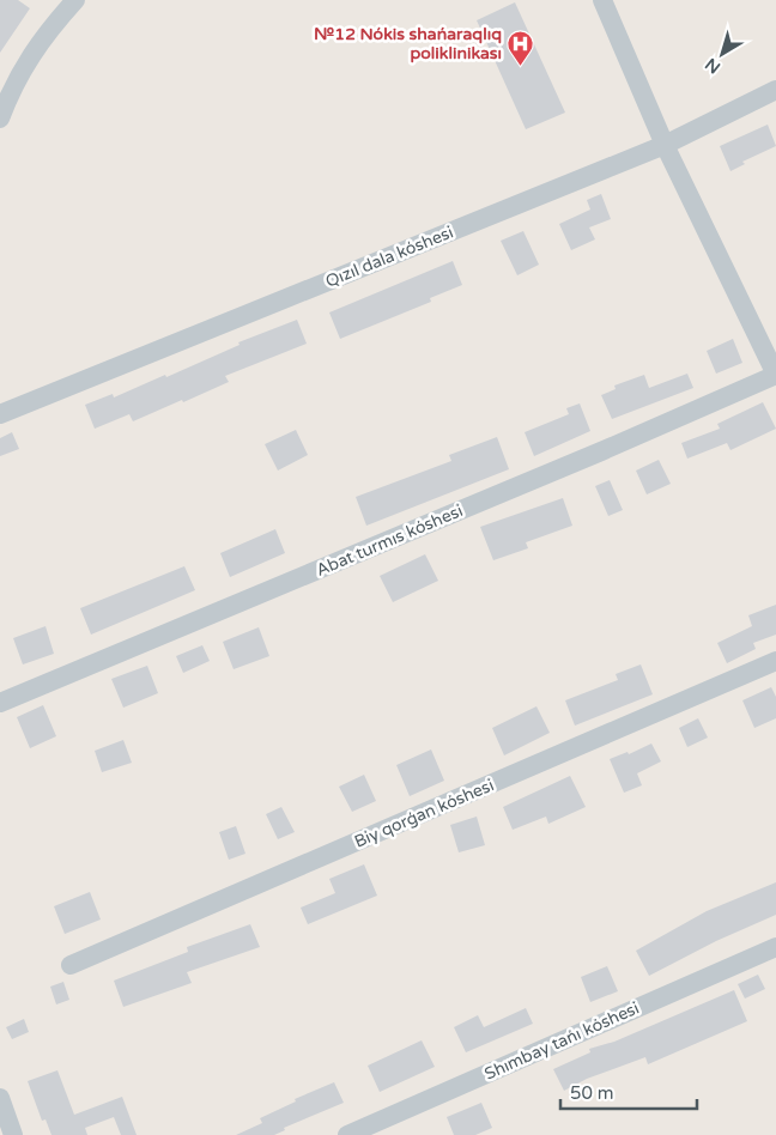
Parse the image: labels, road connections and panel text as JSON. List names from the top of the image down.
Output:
{
  "streets": {
    "street": [
      "Qızıl dala kóshesi",
      "Abat turmıs kóshesi",
      "Biy qorǵan kóshesi",
      "Shımbay tańı kóshesi"
    ]
  },
  "places": {
    "hospital": ["№12 Nókis shańaraqlıq poliklinikası"]
  },
  "scale_bar": "50 m",
  "north": "bottom left"
}
